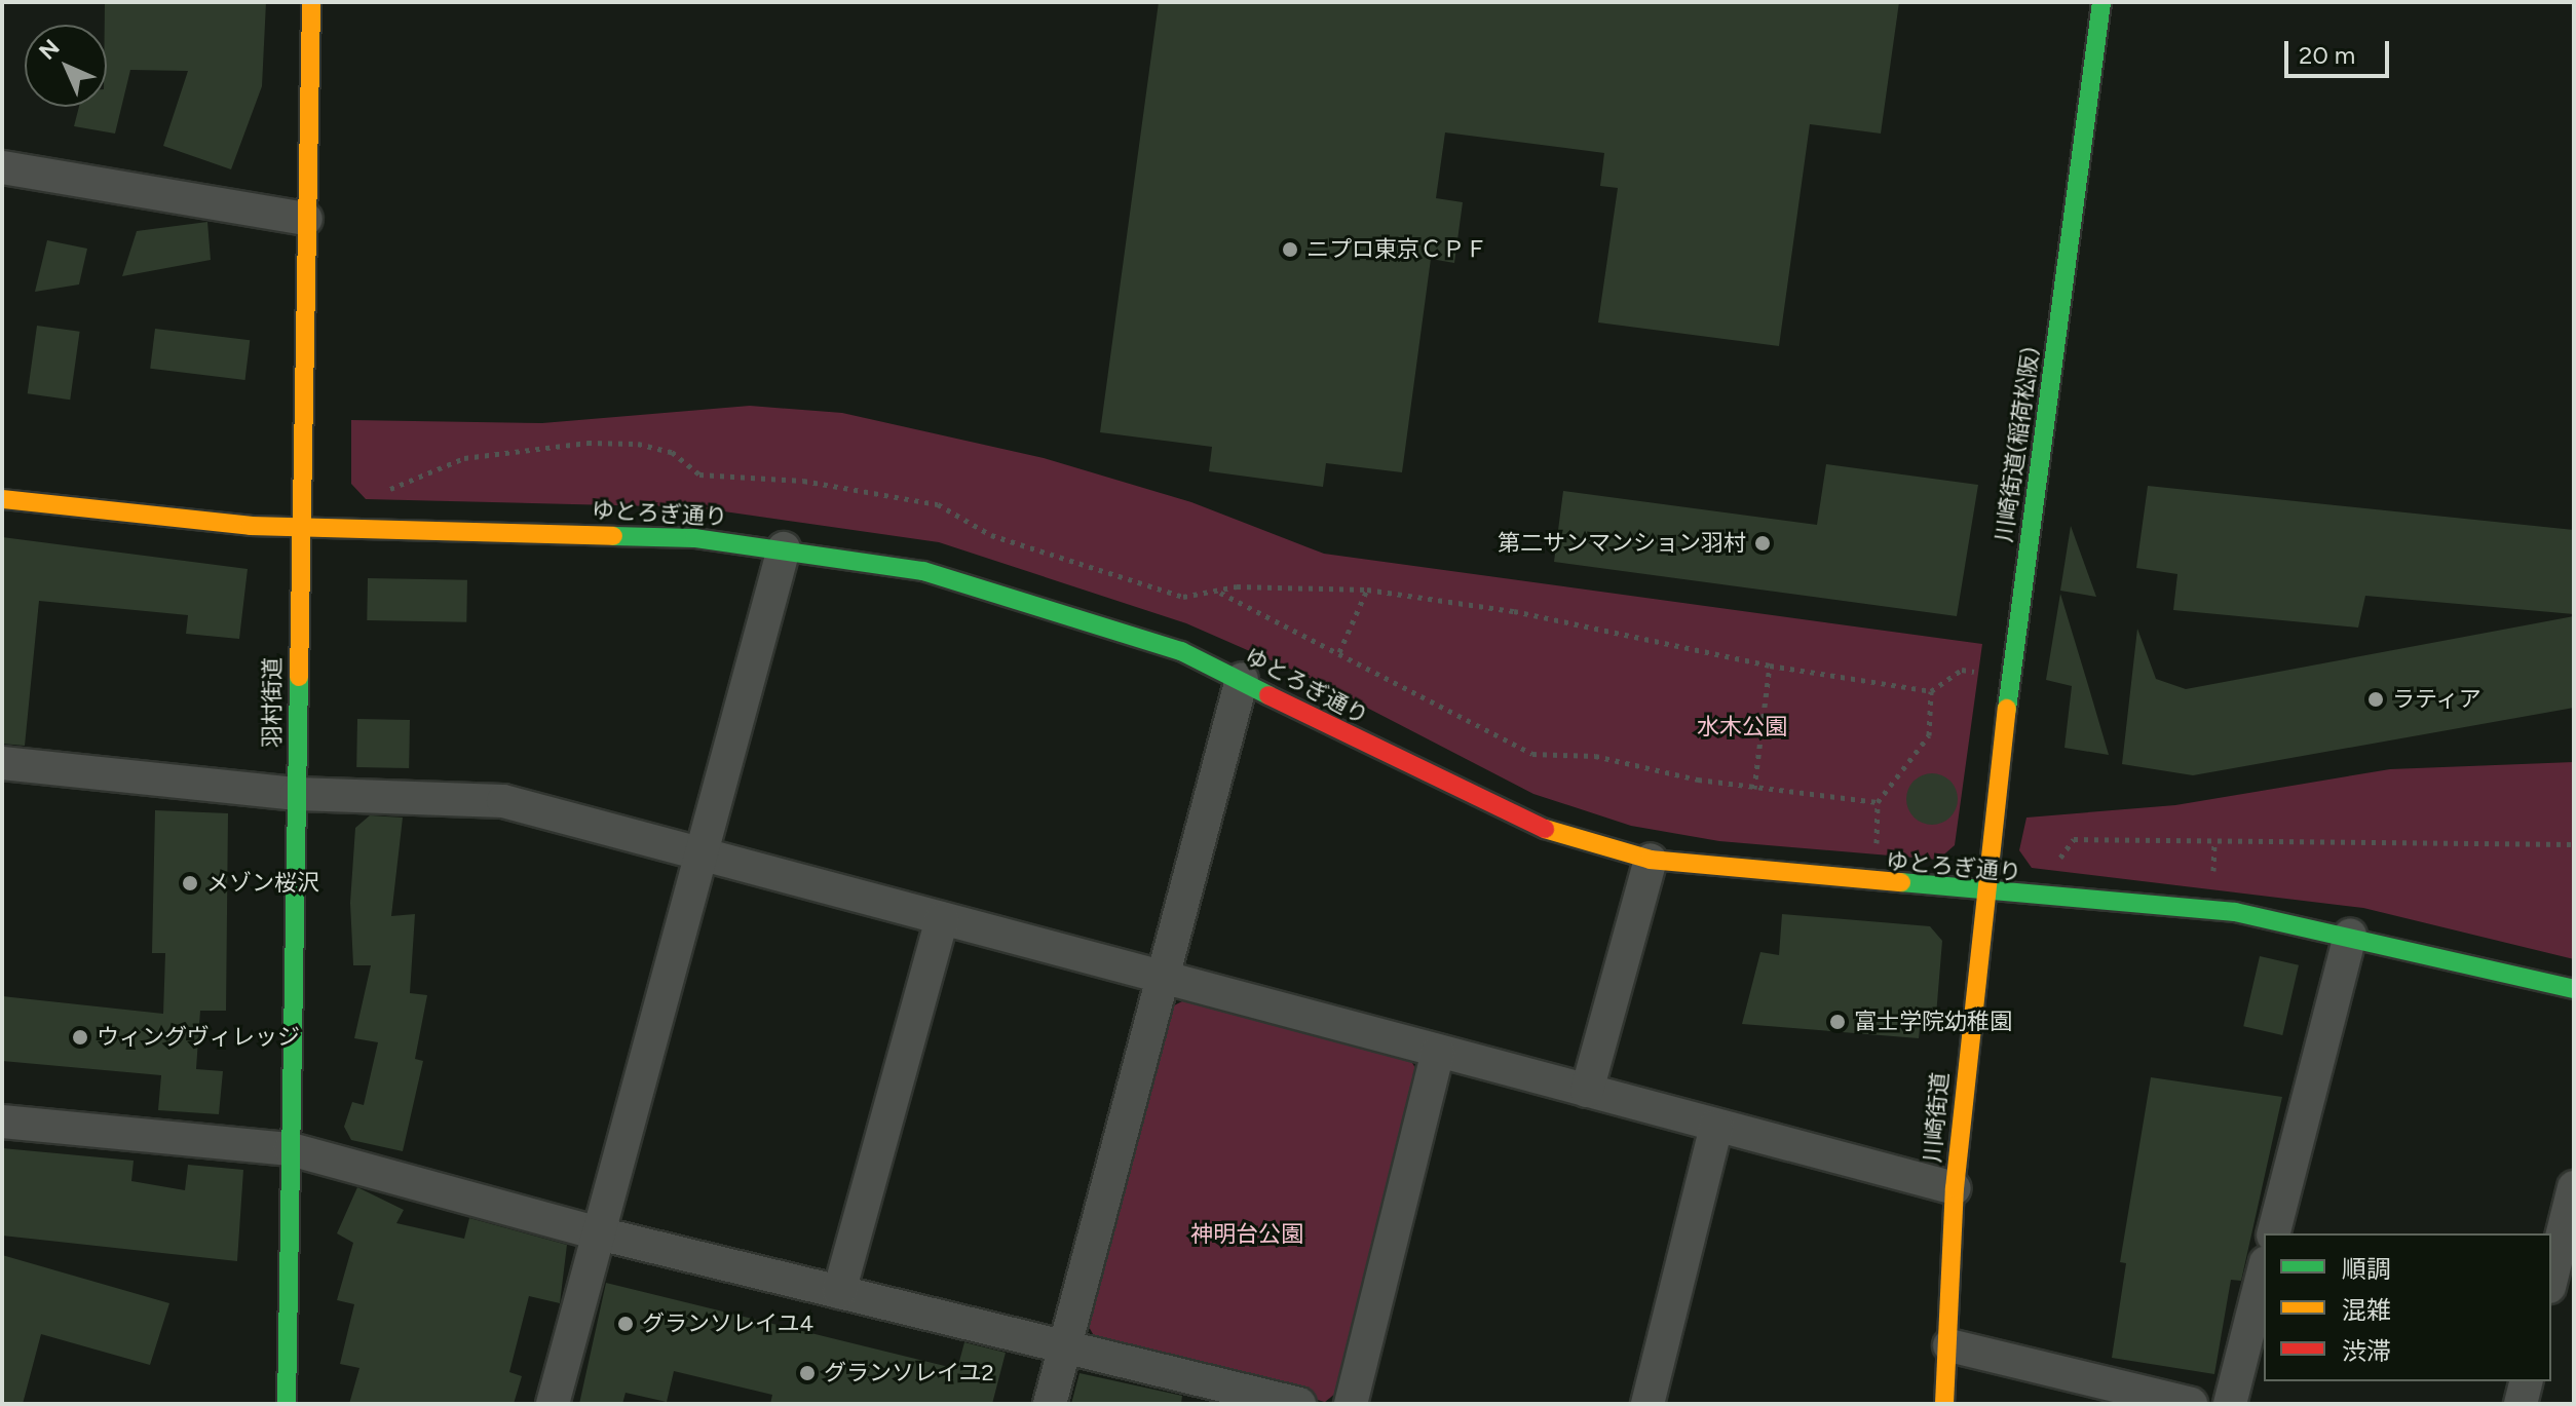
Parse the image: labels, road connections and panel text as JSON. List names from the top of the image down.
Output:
{
  "streets": {
    "street": [
      "川崎街道(稲荷松阪)",
      "ゆとろぎ通り",
      "羽村街道",
      "川崎街道"
    ]
  },
  "crossings": [
    ["川崎街道(稲荷松阪)", "ゆとろぎ通り"],
    ["川崎街道(稲荷松阪)", "川崎街道"],
    ["ゆとろぎ通り", "羽村街道"],
    ["ゆとろぎ通り", "川崎街道"]
  ],
  "parks": ["水木公園", "神明台公園"],
  "places": [
    "ニプロ東京ＣＰＦ",
    "第二サンマンション羽村",
    "ラティア",
    "メゾン桜沢",
    "富士学院幼稚園",
    "ウィングヴィレッジ",
    "グランソレイユ4",
    "グランソレイユ2"
  ],
  "legend": ["順調", "混雑", "渋滞"],
  "scale_bar": "20 m",
  "north": "top left"
}
